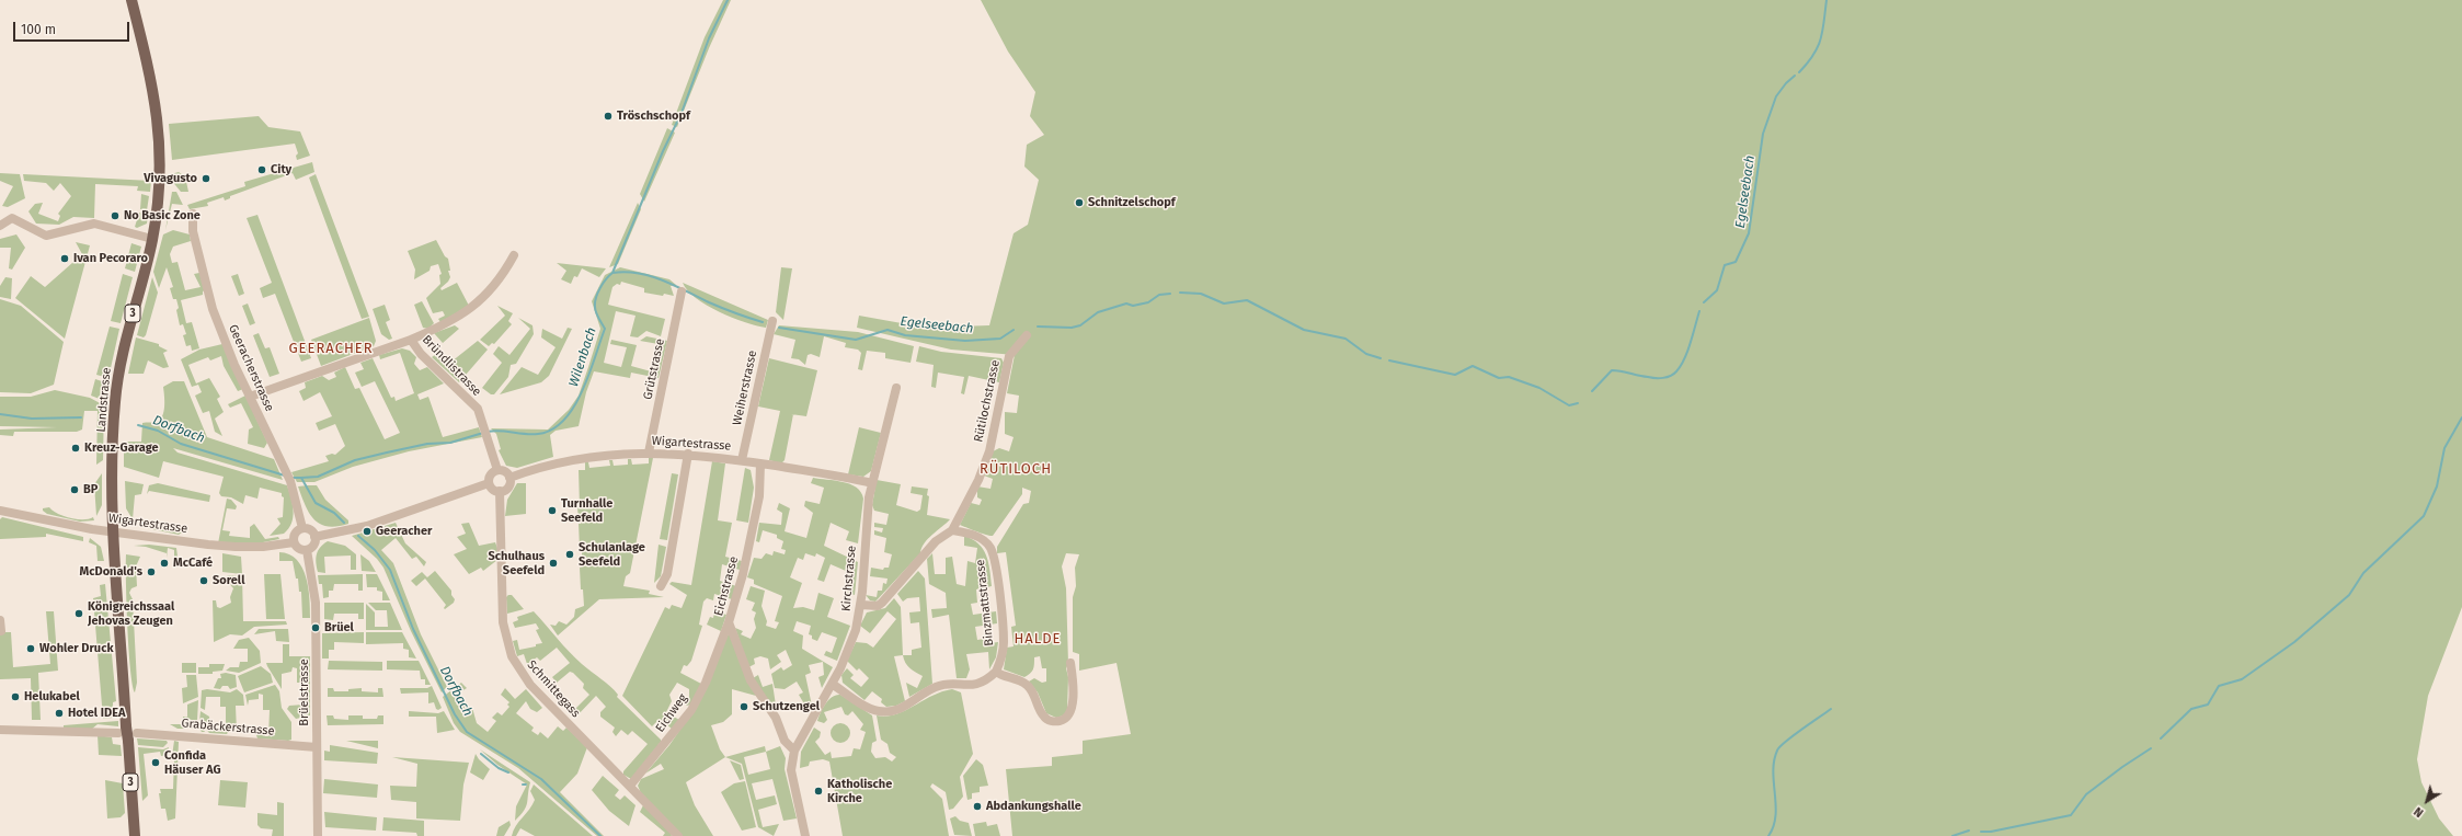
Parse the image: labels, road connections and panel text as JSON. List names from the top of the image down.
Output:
{
  "streets": {
    "main road": ["3", "Landstrasse"],
    "street": [
      "Bründlistrasse",
      "Geeracherstrasse",
      "Grütstrasse",
      "Weiherstrasse",
      "Rütilochstrasse",
      "Wigartestrasse",
      "Kirchstrasse",
      "Eichstrasse",
      "Binzmattstrasse",
      "Schmittegass",
      "Brüelstrasse",
      "Eichweg",
      "Grabäckerstrasse"
    ]
  },
  "crossings": [
    ["Bründlistrasse", "Geeracherstrasse"],
    ["Bründlistrasse", "Wigartestrasse"],
    ["Bründlistrasse", "Schmittegass"],
    ["Geeracherstrasse", "Wigartestrasse"],
    ["Geeracherstrasse", "Brüelstrasse"],
    ["Grütstrasse", "Wigartestrasse"],
    ["Weiherstrasse", "Wigartestrasse"],
    ["Landstrasse", "Wigartestrasse"],
    ["Rütilochstrasse", "Kirchstrasse"],
    ["Rütilochstrasse", "Binzmattstrasse"],
    ["Wigartestrasse", "Kirchstrasse"],
    ["Wigartestrasse", "Eichstrasse"],
    ["Wigartestrasse", "Schmittegass"],
    ["Wigartestrasse", "Brüelstrasse"],
    ["Kirchstrasse", "Eichstrasse"],
    ["Eichstrasse", "Eichweg"],
    ["Schmittegass", "Eichweg"],
    ["Brüelstrasse", "Grabäckerstrasse"]
  ],
  "districts": ["GEERACHER", "RÜTILOCH", "HALDE"],
  "water": ["Egelseebach", "Wilenbach", "Dorfbach"],
  "places": [
    "Tröschschopf",
    "City",
    "Vivagusto",
    "Schnitzelschopf",
    "No Basic Zone",
    "Ivan Pecoraro",
    "Kreuz-Garage",
    "BP",
    "Turnhalle Seefeld",
    "Geeracher",
    "Schulanlage Seefeld",
    "McCafé",
    "Schulhaus Seefeld",
    "McDonald's",
    "Sorell",
    "Königreichssaal Jehovas Zeugen",
    "Brüel",
    "Wohler Druck",
    "Helukabel",
    "Schutzengel",
    "Hotel IDEA",
    "Confida Häuser AG",
    "Katholische Kirche",
    "Abdankungshalle"
  ],
  "scale_bar": "100 m",
  "north": "bottom left"
}
